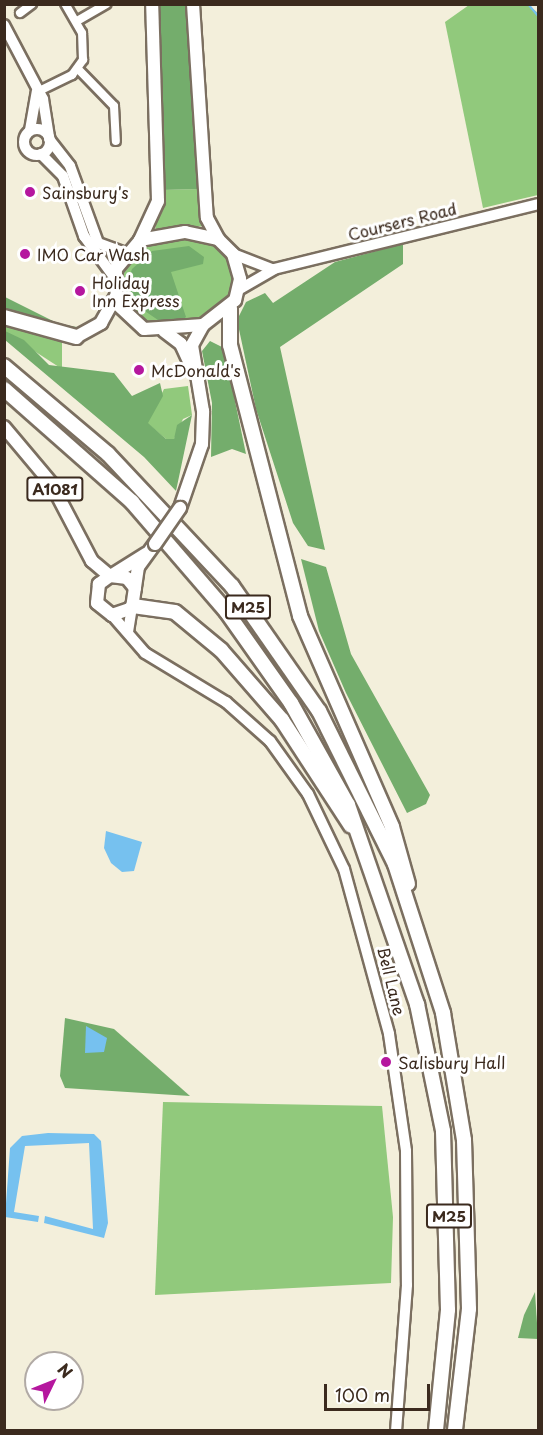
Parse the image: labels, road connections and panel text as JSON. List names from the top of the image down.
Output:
{
  "streets": {
    "highway": ["M25"],
    "main road": ["Coursers Road", "A1081", "Bell Lane"]
  },
  "crossings": [
    ["Coursers Road", "M25"],
    ["A1081", "M25"],
    ["A1081", "Bell Lane"],
    ["M25", "Bell Lane"]
  ],
  "places": [
    "Sainsbury's",
    "IMO Car Wash",
    "Holiday Inn Express",
    "McDonald's",
    "Salisbury Hall"
  ],
  "scale_bar": "100 m",
  "north": "top right"
}
